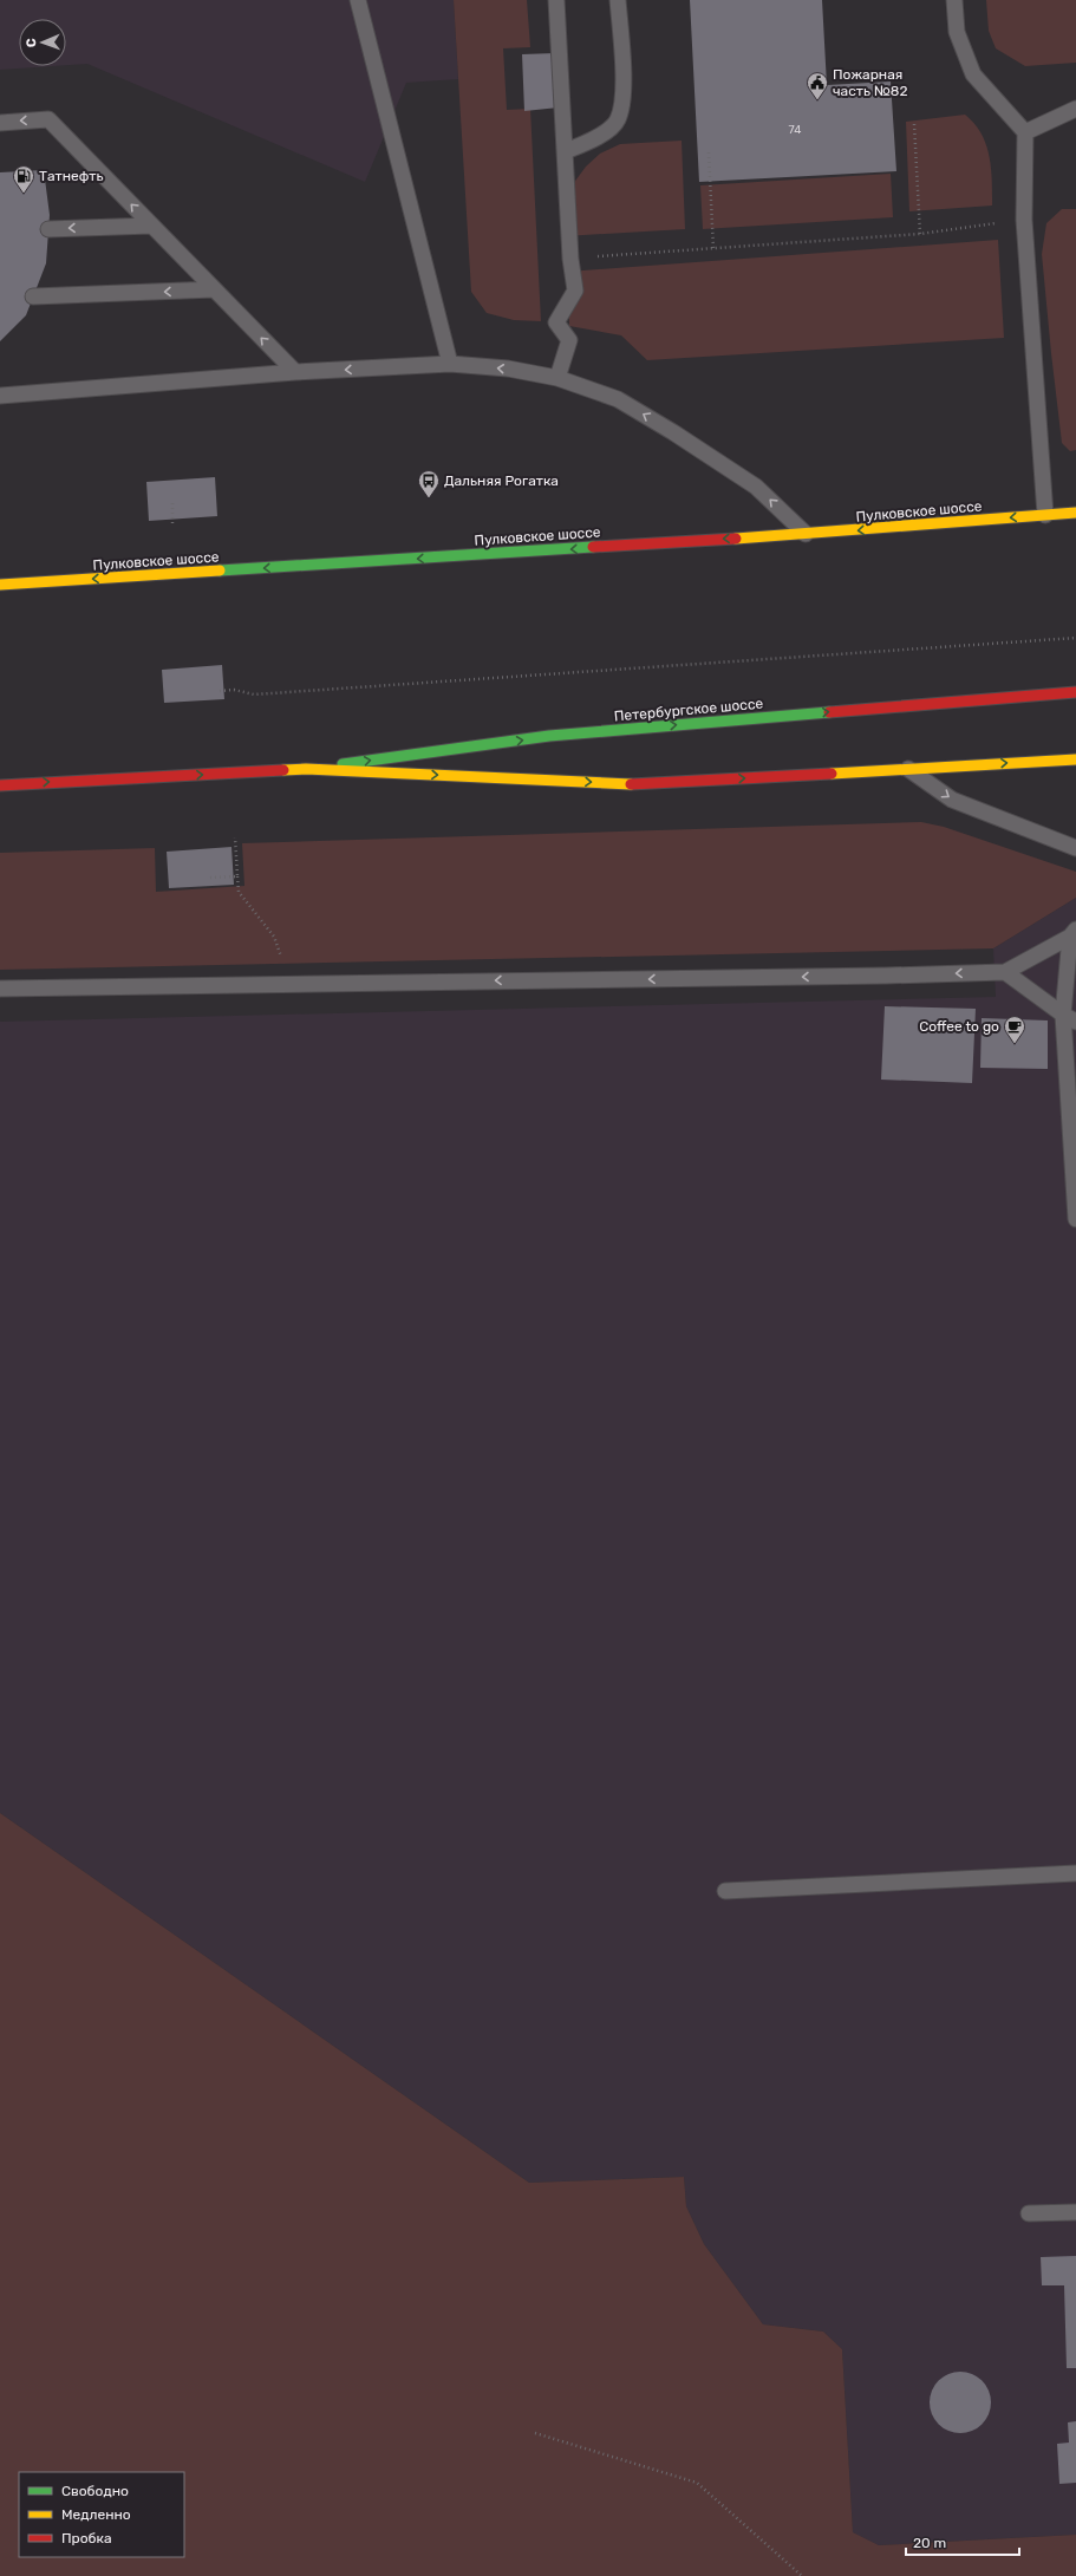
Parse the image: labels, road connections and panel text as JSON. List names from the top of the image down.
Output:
{
  "streets": {
    "main road": ["Пулковское шоссе", "Петербургское шоссе"]
  },
  "one_way": ["Пулковское шоссе"],
  "places": {
    "public building": ["Пожарная часть №82"],
    "fuel station": ["Татнефть"],
    "bus stop": ["Дальняя Рогатка"],
    "cafe": ["Coffee to go"]
  },
  "house_numbers": ["74"],
  "legend": ["Свободно", "Медленно", "Пробка"],
  "scale_bar": "20 m",
  "north": "left"
}
